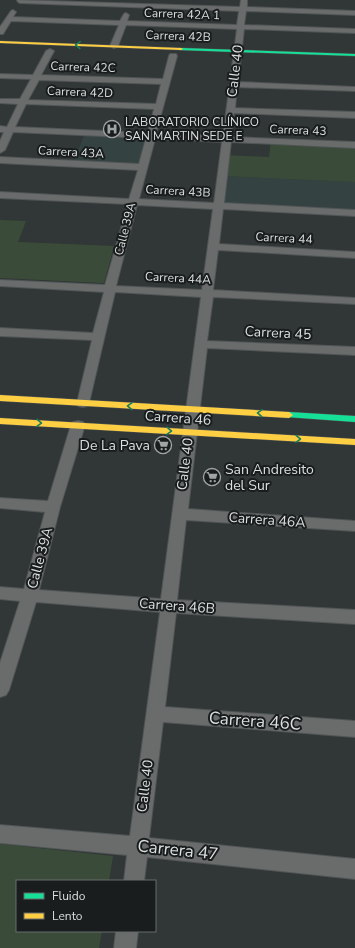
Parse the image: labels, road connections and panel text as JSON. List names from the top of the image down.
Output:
{
  "streets": {
    "street": [
      "Carrera 42A 1",
      "Carrera 42B",
      "Carrera 42C",
      "Calle 40",
      "Carrera 42D",
      "Carrera 43",
      "Carrera 43A",
      "Carrera 43B",
      "Calle 39A",
      "Carrera 44",
      "Carrera 44A",
      "Carrera 45",
      "Carrera 46",
      "Carrera 46A",
      "Carrera 46B",
      "Carrera 46C",
      "Carrera 47"
    ]
  },
  "crossings": [
    ["Carrera 42A 1", "Calle 40"],
    ["Carrera 42B", "Calle 40"],
    ["Carrera 42B", "Calle 39A"],
    ["Carrera 42C", "Calle 39A"],
    ["Calle 40", "Carrera 43"],
    ["Calle 40", "Carrera 43B"],
    ["Calle 40", "Carrera 44"],
    ["Calle 40", "Carrera 44A"],
    ["Calle 40", "Carrera 45"],
    ["Calle 40", "Carrera 46"],
    ["Calle 40", "Carrera 46A"],
    ["Calle 40", "Carrera 46B"],
    ["Calle 40", "Carrera 46C"],
    ["Calle 40", "Carrera 47"],
    ["Carrera 42D", "Calle 39A"],
    ["Carrera 43", "Calle 39A"],
    ["Carrera 43A", "Calle 39A"],
    ["Carrera 43B", "Calle 39A"],
    ["Calle 39A", "Carrera 44A"],
    ["Calle 39A", "Carrera 46"],
    ["Calle 39A", "Carrera 46B"]
  ],
  "places": {
    "hospital": ["LABORATORIO CLÍNICO SAN MARTIN SEDE E"],
    "supermarket": ["De La Pava", "San Andresito del Sur"]
  },
  "legend": ["Fluido", "Lento"]
}
